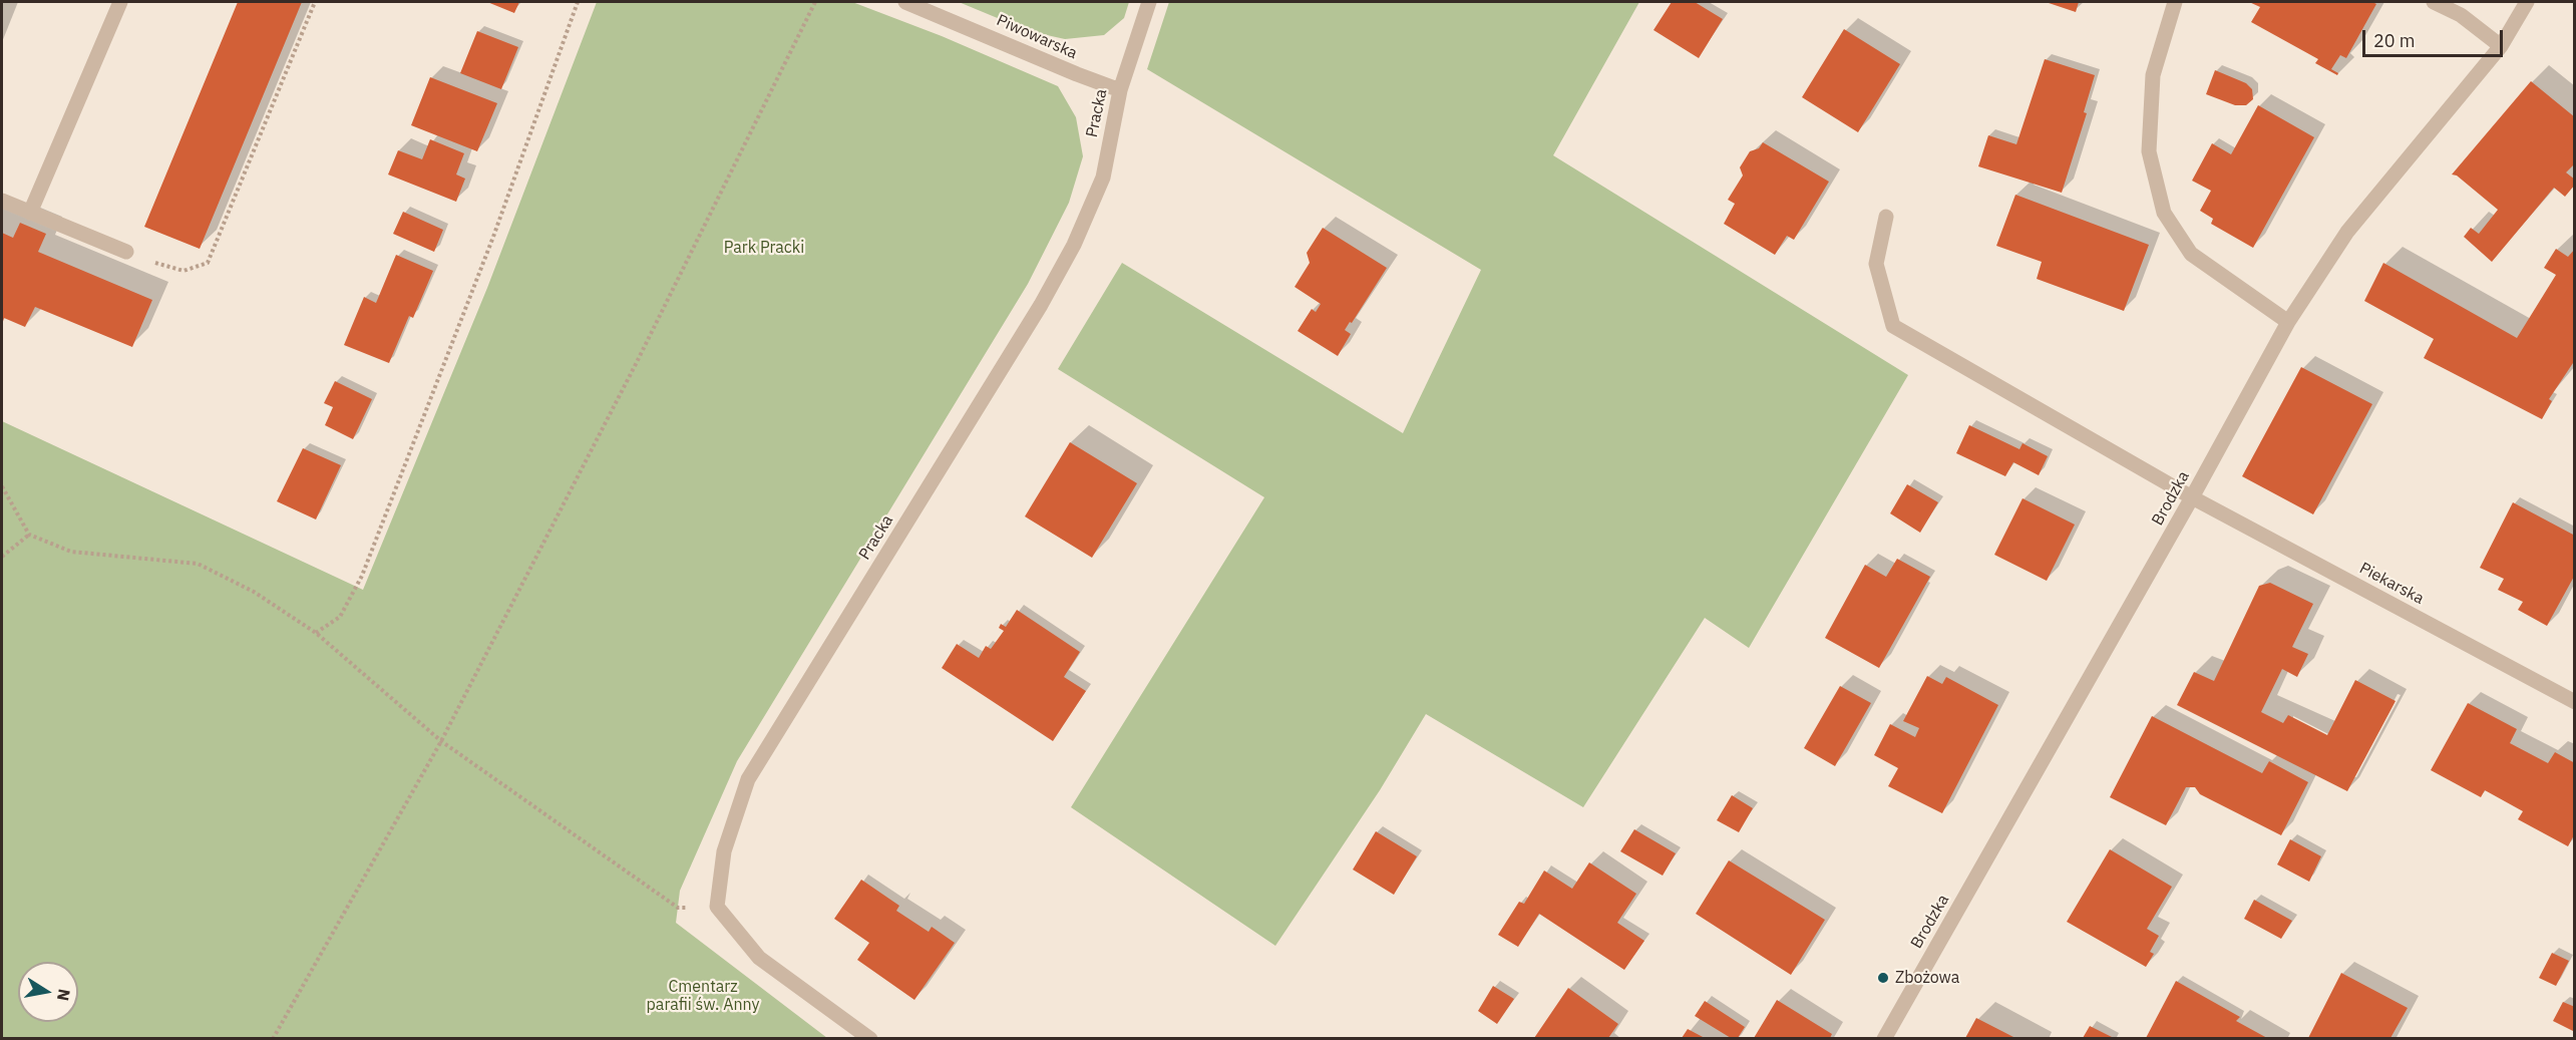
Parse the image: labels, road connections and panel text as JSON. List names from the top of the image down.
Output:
{
  "streets": {
    "street": [
      "Piwowarska",
      "Pracka",
      "Brodzka",
      "Piekarska"
    ]
  },
  "crossings": [
    ["Piwowarska", "Pracka"],
    ["Brodzka", "Piekarska"]
  ],
  "parks": ["Park Pracki", "Cmentarz parafii św. Anny"],
  "places": ["Zbożowa"],
  "scale_bar": "20 m",
  "north": "right"
}
